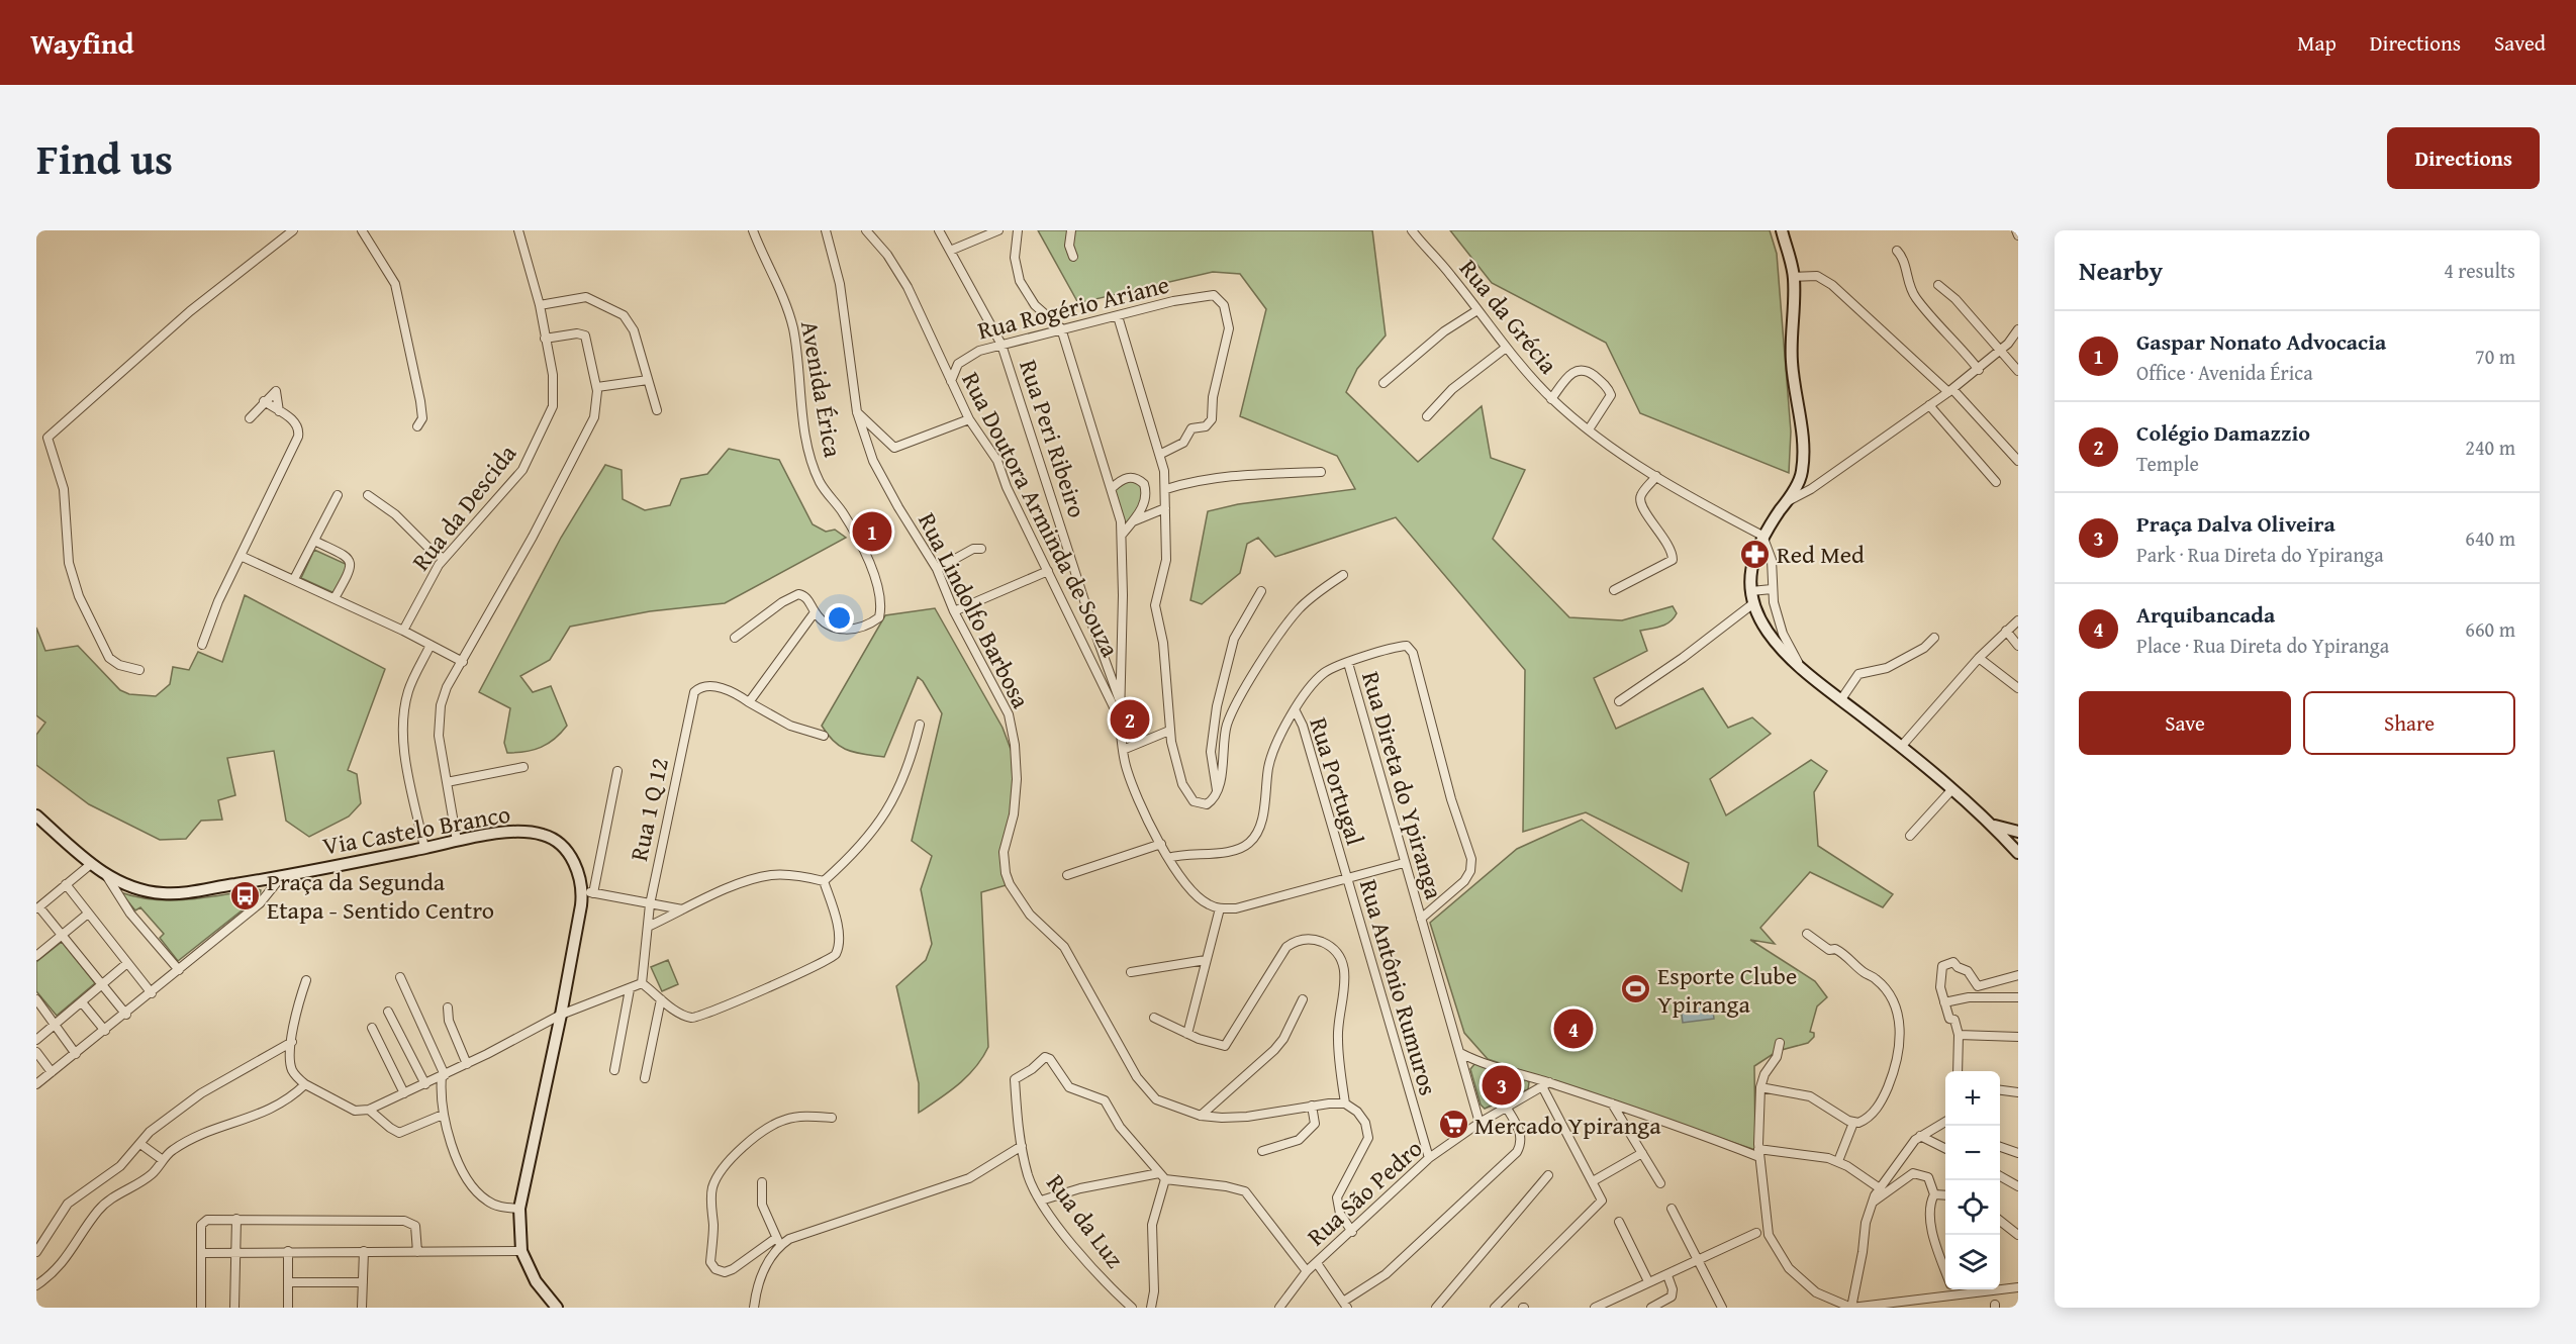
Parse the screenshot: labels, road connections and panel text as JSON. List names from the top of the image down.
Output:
{
  "streets": {
    "main road": ["Via Castelo Branco"],
    "street": [
      "Rua Rogério Ariane",
      "Rua da Grécia",
      "Avenida Érica",
      "Rua Peri Ribeiro",
      "Rua da Descida",
      "Rua Doutora Arminda de Souza",
      "Rua Lindolfo Barbosa",
      "Rua Portugal",
      "Rua Direta do Ypiranga",
      "Rua 1 Q 12",
      "Rua Antônio Rumuros",
      "Rua São Pedro",
      "Rua da Luz"
    ]
  },
  "crossings": [
    ["Rua Rogério Ariane", "Rua Peri Ribeiro"],
    ["Rua Rogério Ariane", "Rua Doutora Arminda de Souza"],
    ["Rua Portugal", "Rua Antônio Rumuros"],
    ["Rua Direta do Ypiranga", "Rua São Pedro"],
    ["Rua Antônio Rumuros", "Rua São Pedro"]
  ],
  "places": {
    "pharmacy": ["Red Med"],
    "bus stop": ["Praça da Segunda Etapa - Sentido Centro"],
    "sports": ["Esporte Clube Ypiranga"],
    "supermarket": ["Mercado Ypiranga"]
  },
  "page": {
    "header": "Wayfind",
    "nav": ["Map", "Directions", "Saved"],
    "title": "Find us",
    "buttons": [
      "Directions",
      ["Save", "Share"]
    ],
    "heading": ["Nearby", "4 results"],
    "list": [
      {
        "mark": "1",
        "name": "Gaspar Nonato Advocacia",
        "note": "Office · Avenida Érica",
        "value": "70 m"
      },
      {
        "mark": "2",
        "name": "Colégio Damazzio",
        "note": "Temple",
        "value": "240 m"
      },
      {
        "mark": "3",
        "name": "Praça Dalva Oliveira",
        "note": "Park · Rua Direta do Ypiranga",
        "value": "640 m"
      },
      {
        "mark": "4",
        "name": "Arquibancada",
        "note": "Place · Rua Direta do Ypiranga",
        "value": "660 m"
      }
    ],
    "pins": [
      "1",
      "2",
      "4",
      "3"
    ],
    "map_buttons": ["+", "−"]
  }
}
